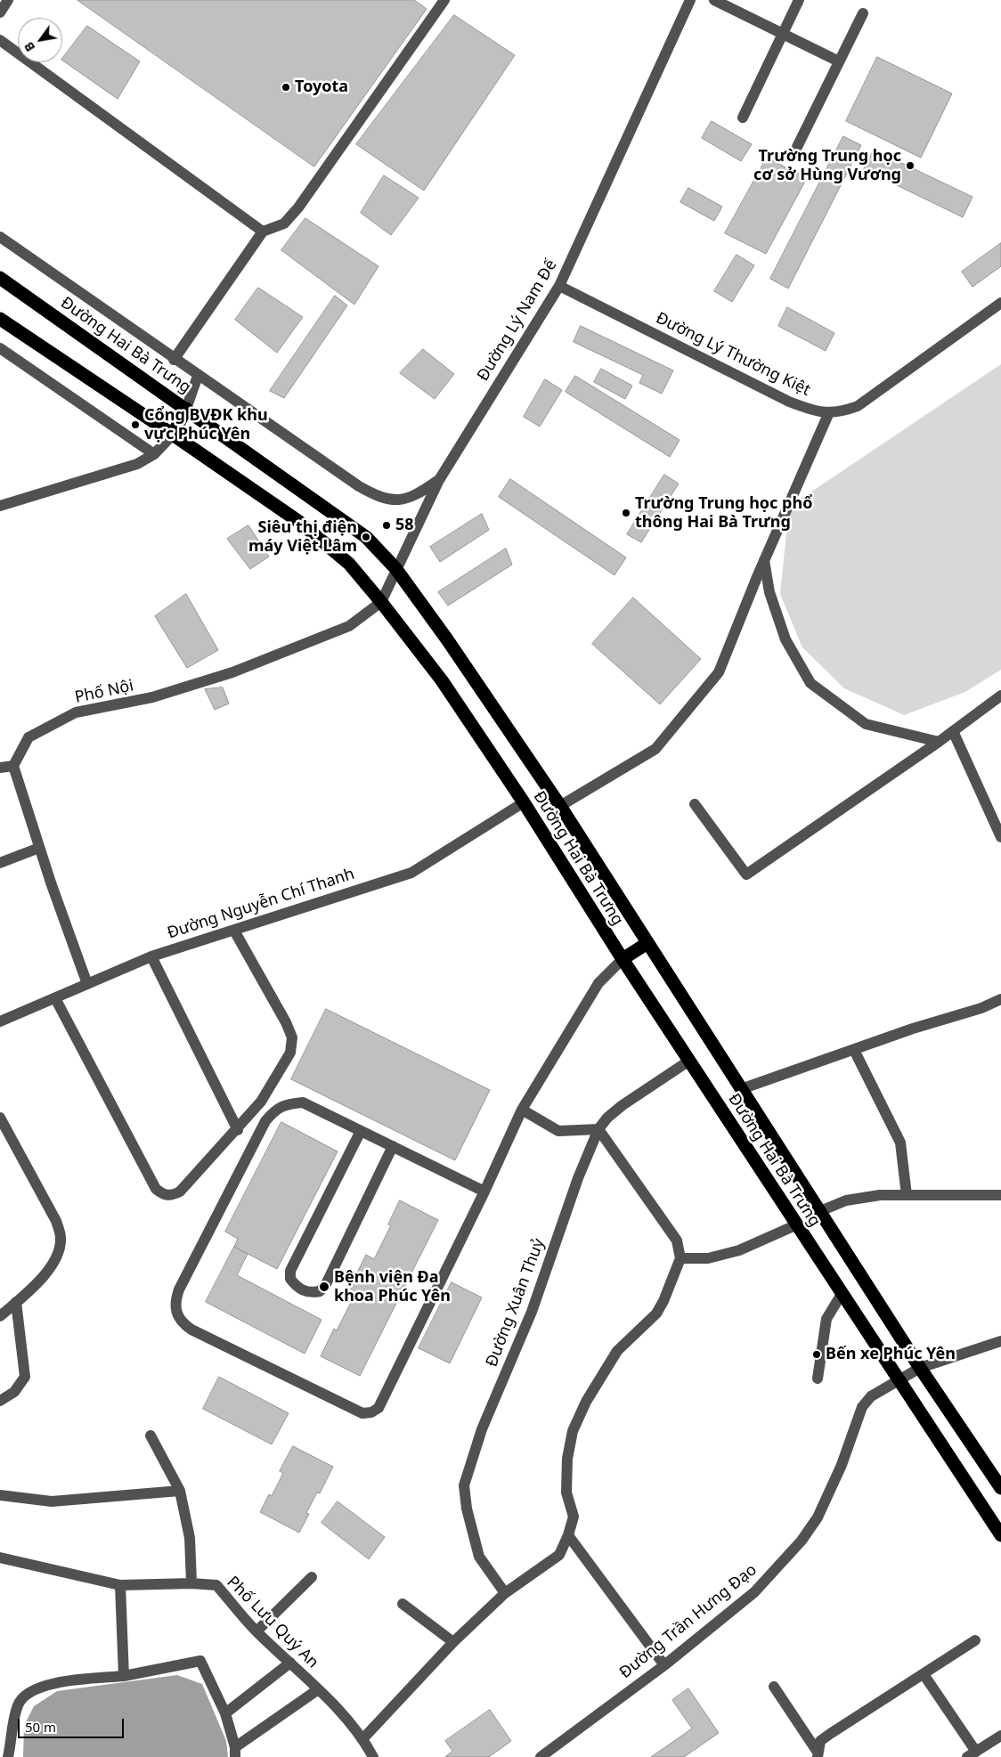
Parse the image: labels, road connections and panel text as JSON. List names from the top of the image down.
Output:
{
  "streets": {
    "highway": ["Đường Hai Bà Trưng"],
    "street": [
      "Đường Lý Nam Đế",
      "Đường Lý Thường Kiệt",
      "Phố Nội",
      "Đường Nguyễn Chí Thanh",
      "Đường Xuân Thuỷ",
      "Đường Trần Hưng Đạo",
      "Phố Lưu Quý An"
    ]
  },
  "crossings": [
    ["Đường Lý Nam Đế", "Đường Hai Bà Trưng"],
    ["Đường Lý Nam Đế", "Đường Lý Thường Kiệt"],
    ["Đường Lý Nam Đế", "Phố Nội"],
    ["Đường Hai Bà Trưng", "Phố Nội"],
    ["Đường Hai Bà Trưng", "Đường Nguyễn Chí Thanh"],
    ["Đường Hai Bà Trưng", "Đường Xuân Thuỷ"],
    ["Đường Hai Bà Trưng", "Đường Trần Hưng Đạo"]
  ],
  "places": [
    "Toyota",
    "Trường Trung học cơ sở Hùng Vương",
    "Cổng BVĐK khu vực Phúc Yên",
    "Trường Trung học phổ thông Hai Bà Trưng",
    "58",
    "Siêu thị điện máy Việt Lâm",
    "Bệnh viện Đa khoa Phúc Yên",
    "Bến xe Phúc Yên"
  ],
  "scale_bar": "50 m",
  "north": "bottom left"
}
